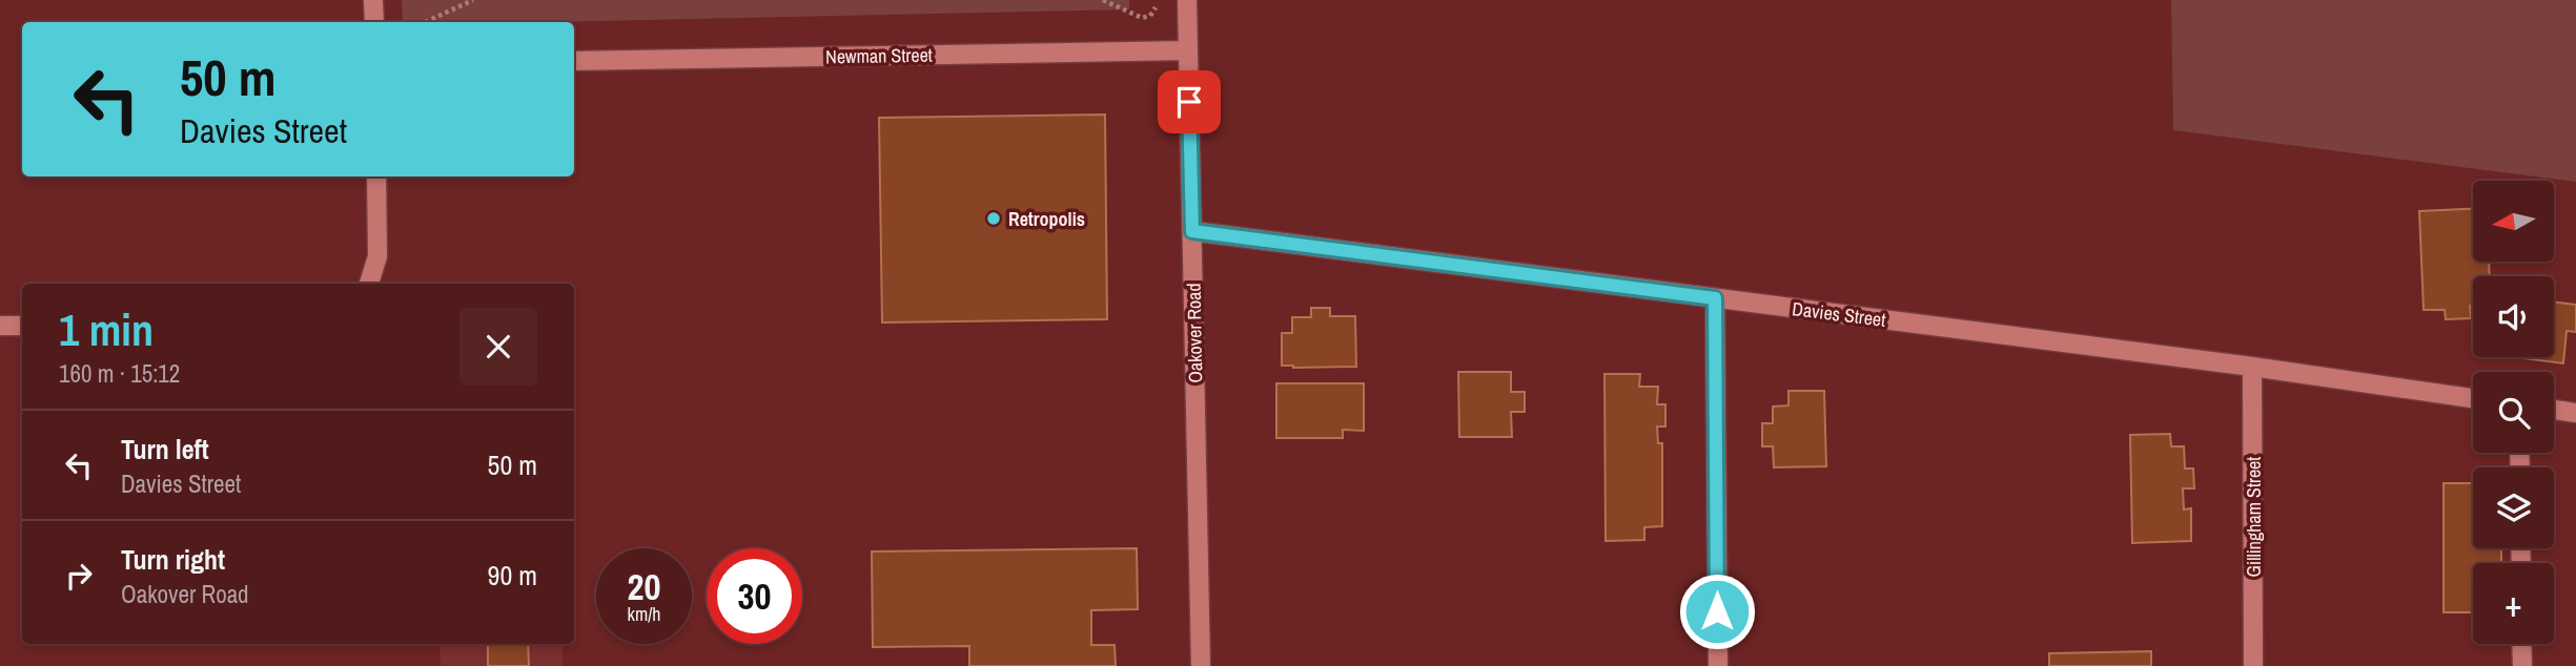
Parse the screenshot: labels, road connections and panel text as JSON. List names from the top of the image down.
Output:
{
  "streets": {
    "street": [
      "Newman Street",
      "Davies Street",
      "Oakover Road",
      "Gillingham Street"
    ]
  },
  "crossings": [
    ["Newman Street", "Oakover Road"],
    ["Davies Street", "Oakover Road"],
    ["Davies Street", "Gillingham Street"]
  ],
  "places": ["Retropolis"],
  "north": "left",
  "page": {
    "turn": ["50 m", "Davies Street"],
    "map_buttons": "+",
    "heading": ["1 min", "160 m · 15:12"],
    "list": [
      {
        "name": "Turn left",
        "note": "Davies Street",
        "value": "50 m"
      },
      {
        "name": "Turn right",
        "note": "Oakover Road",
        "value": "90 m"
      }
    ],
    "speed": "20 km/h",
    "limit": "30"
  }
}
